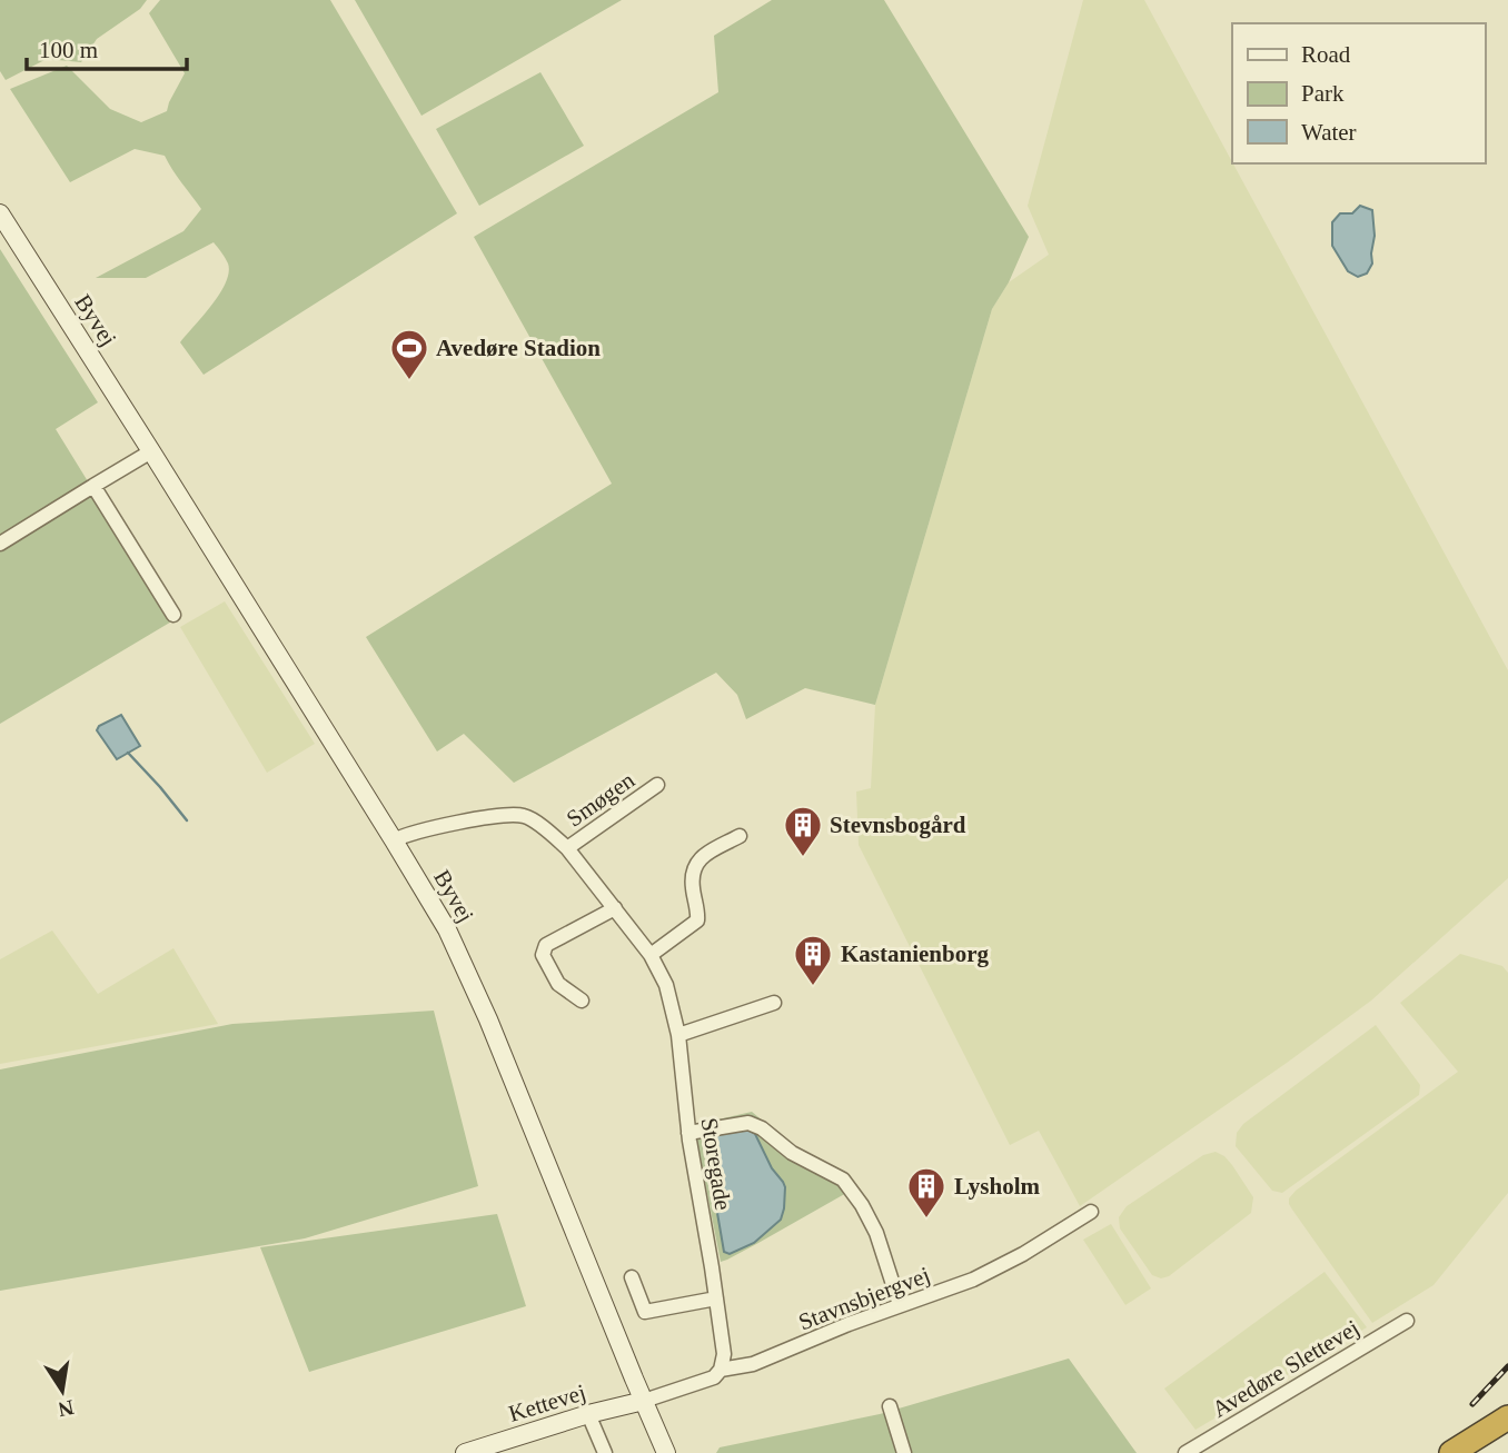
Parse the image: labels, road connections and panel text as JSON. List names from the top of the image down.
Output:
{
  "streets": {
    "street": [
      "Byvej",
      "Smøgen",
      "Storegade",
      "Stavnsbjergvej",
      "Avedøre Slettevej",
      "Kettevej"
    ]
  },
  "crossings": [
    ["Byvej", "Storegade"],
    ["Byvej", "Stavnsbjergvej"],
    ["Byvej", "Kettevej"],
    ["Smøgen", "Storegade"],
    ["Storegade", "Stavnsbjergvej"],
    ["Stavnsbjergvej", "Kettevej"]
  ],
  "places": {
    "sports": ["Avedøre Stadion"],
    "building": ["Stevnsbogård", "Kastanienborg", "Lysholm"]
  },
  "legend": ["Road", "Park", "Water"],
  "scale_bar": "100 m",
  "north": "bottom"
}
